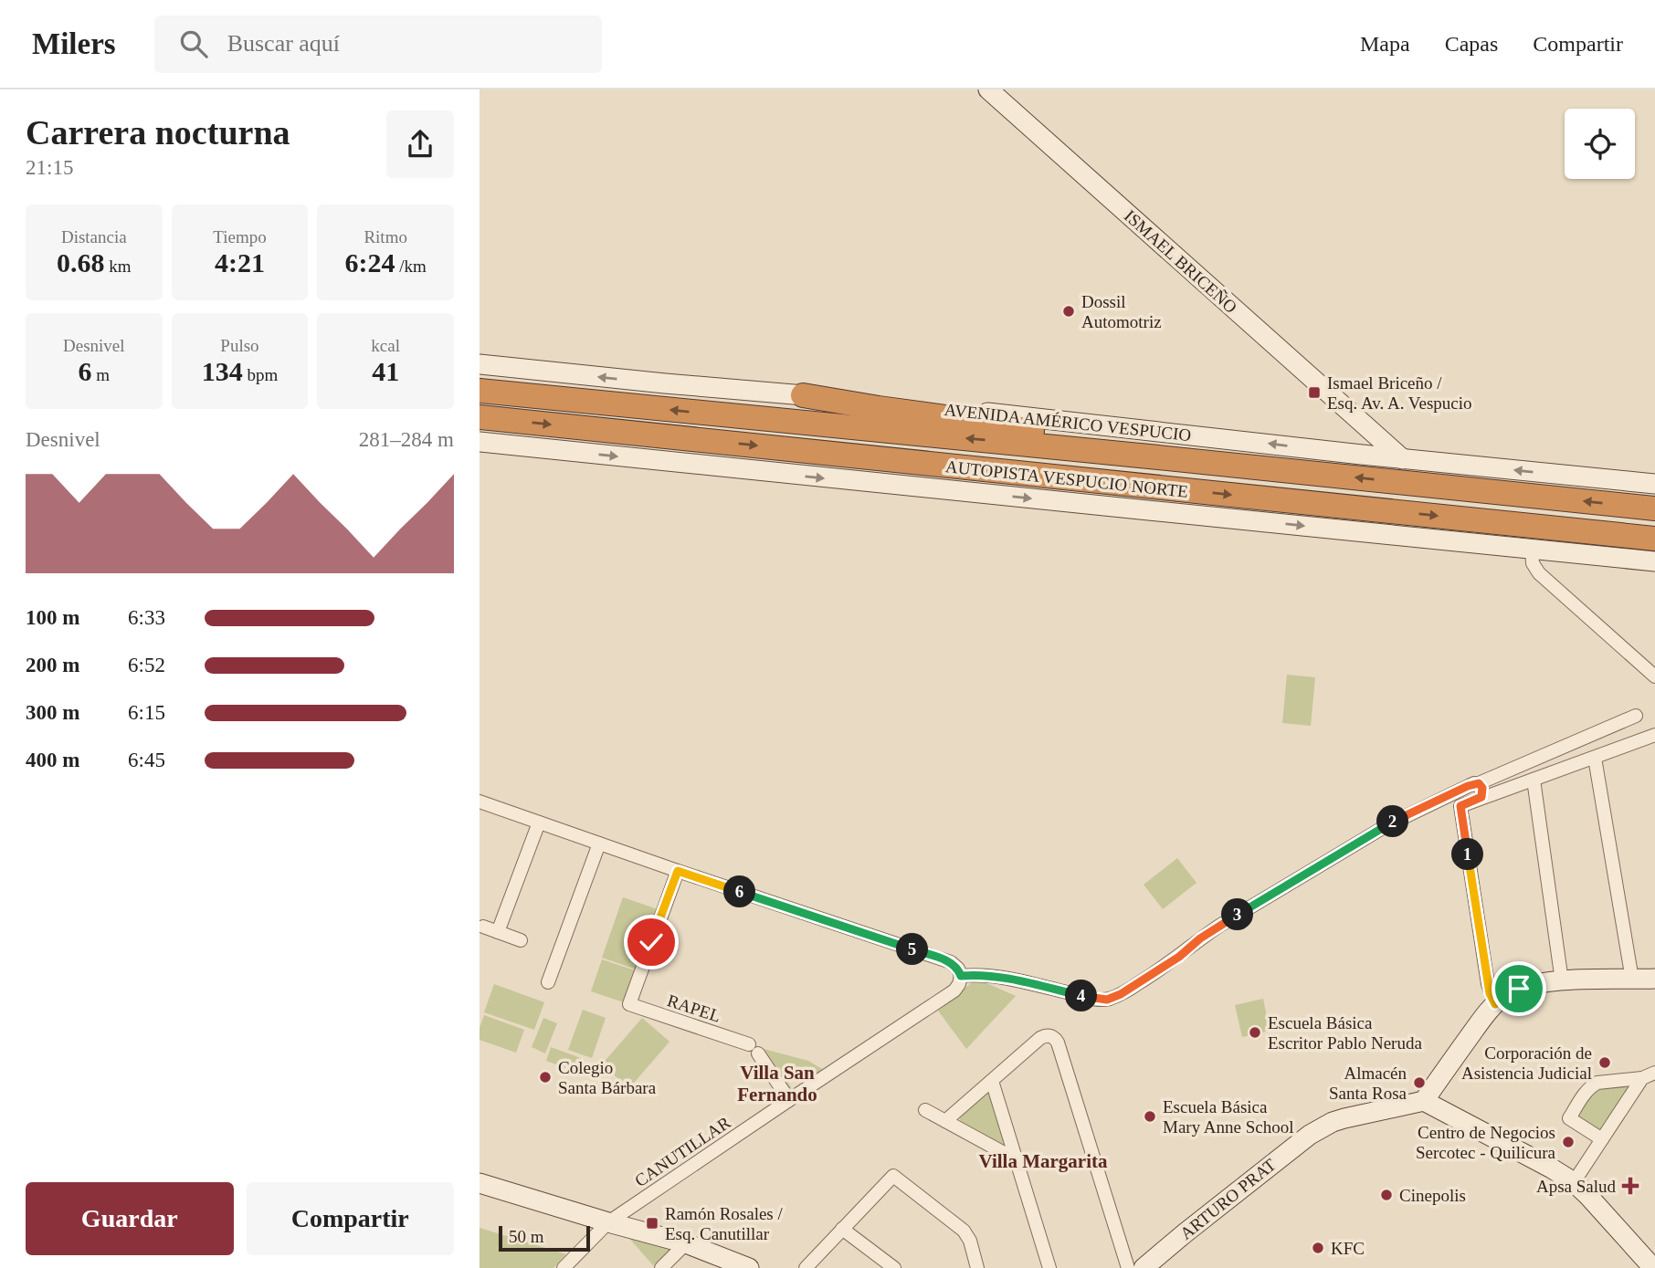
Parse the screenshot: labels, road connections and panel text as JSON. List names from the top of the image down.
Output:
{
  "streets": {
    "highway": ["AUTOPISTA VESPUCIO NORTE"],
    "main road": ["ISMAEL BRICEÑO", "AVENIDA AMÉRICO VESPUCIO", "ARTURO PRAT"],
    "street": ["RAPEL", "CANUTILLAR"]
  },
  "crossings": [
    ["ISMAEL BRICEÑO", "AVENIDA AMÉRICO VESPUCIO"],
    ["RAPEL", "CANUTILLAR"]
  ],
  "districts": ["Villa San Fernando", "Villa Margarita"],
  "places": {
    "other": [
      "Dossil Automotriz",
      "Escuela Básica Escritor Pablo Neruda",
      "Corporación de Asistencia Judicial",
      "Colegio Santa Bárbara",
      "Almacén Santa Rosa",
      "Escuela Básica Mary Anne School",
      "Centro de Negocios Sercotec - Quilicura",
      "Cinepolis",
      "KFC"
    ],
    "transit": ["Ismael Briceño / Esq. Av. A. Vespucio", "Ramón Rosales / Esq. Canutillar"],
    "health": ["Apsa Salud"]
  },
  "scale_bar": "50 m",
  "page": {
    "header": "Milers",
    "search": "Buscar aquí",
    "nav": ["Mapa", "Capas", "Compartir"],
    "heading": ["Carrera nocturna", "21:15"],
    "stats": [
      ["Distancia", "0.68 km"],
      ["Tiempo", "4:21"],
      ["Ritmo", "6:24 /km"],
      ["Desnivel", "6 m"],
      ["Pulso", "134 bpm"],
      ["kcal", "41"]
    ],
    "chart": ["Desnivel", "281–284 m"],
    "list": [
      {
        "name": "100 m",
        "note": "6:33"
      },
      {
        "name": "200 m",
        "note": "6:52"
      },
      {
        "name": "300 m",
        "note": "6:15"
      },
      {
        "name": "400 m",
        "note": "6:45"
      }
    ],
    "pins": [
      "2",
      "1",
      "6",
      "3",
      "5",
      "4"
    ],
    "buttons": ["Guardar", "Compartir"],
    "scale": "50 m"
  }
}
